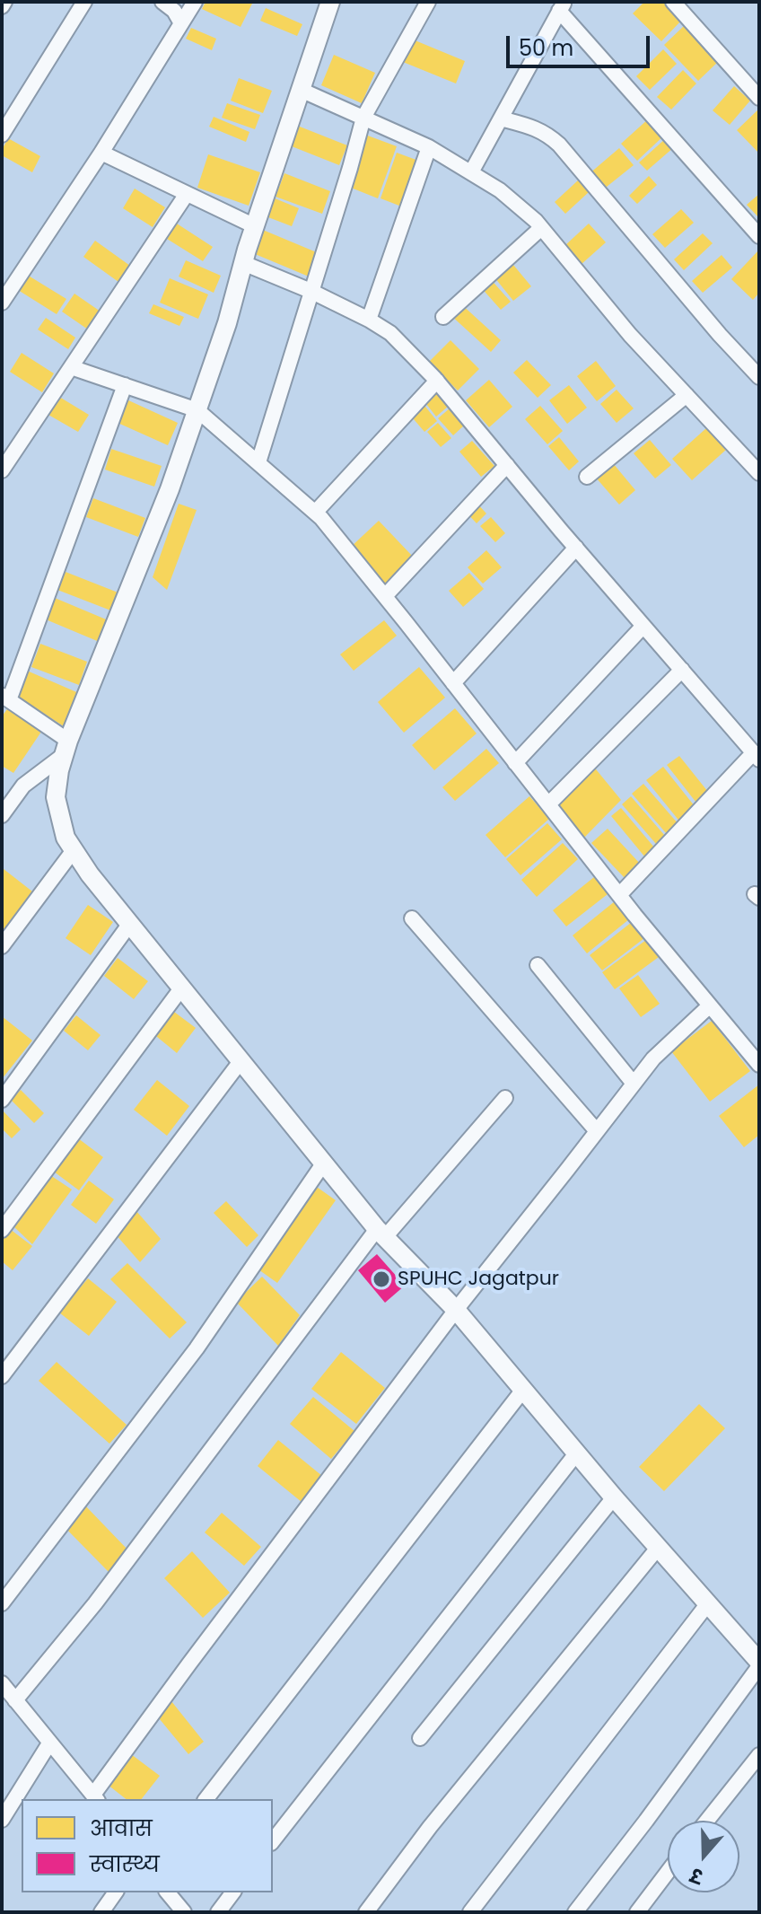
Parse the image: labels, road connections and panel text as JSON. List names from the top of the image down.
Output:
{
  "places": ["SPUHC Jagatpur"],
  "legend": ["आवास", "स्वास्थ्य"],
  "scale_bar": "50 m",
  "north": "bottom"
}
